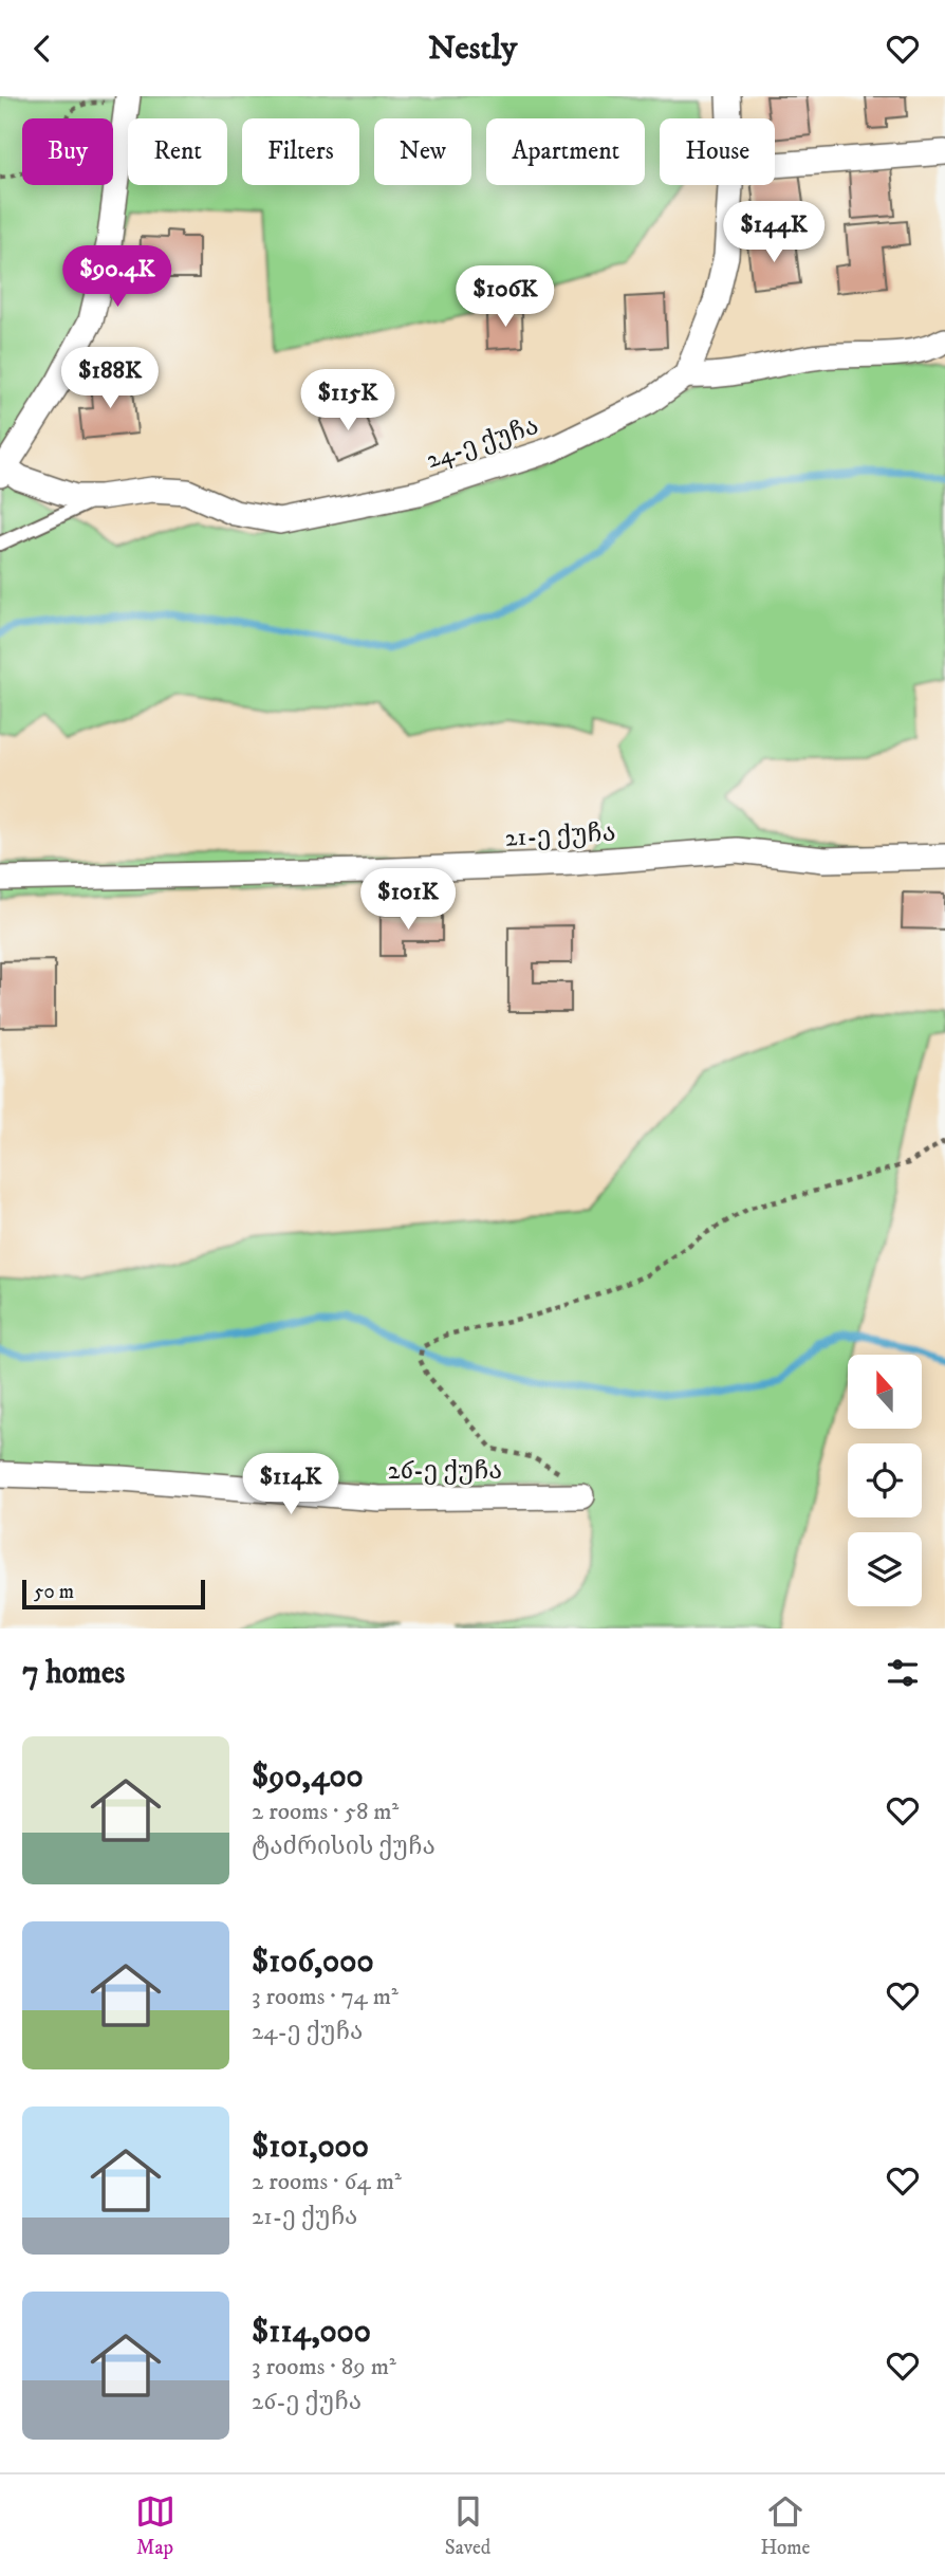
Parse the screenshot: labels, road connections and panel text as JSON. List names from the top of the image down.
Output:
{
  "streets": {
    "street": ["24-ე ქუჩა", "21-ე ქუჩა", "26-ე ქუჩა"]
  },
  "scale_bar": "50 m",
  "north": "top",
  "page": {
    "header": "Nestly",
    "chip": [
      "Buy",
      "Rent",
      "Filters",
      "New",
      "Apartment",
      "House"
    ],
    "price": [
      "$144K",
      "$90.4K",
      "$106K",
      "$188K",
      "$115K",
      "$101K",
      "$114K"
    ],
    "scale": "50 m",
    "heading": "7 homes",
    "list": [
      {
        "name": "$90,400",
        "note": "2 rooms · 58 m² · ტაძრისის ქუჩა"
      },
      {
        "name": "$106,000",
        "note": "3 rooms · 74 m² · 24-ე ქუჩა"
      },
      {
        "name": "$101,000",
        "note": "2 rooms · 64 m² · 21-ე ქუჩა"
      },
      {
        "name": "$114,000",
        "note": "3 rooms · 89 m² · 26-ე ქუჩა"
      }
    ],
    "tabs": ["Map", "Saved", "Home"]
  }
}
